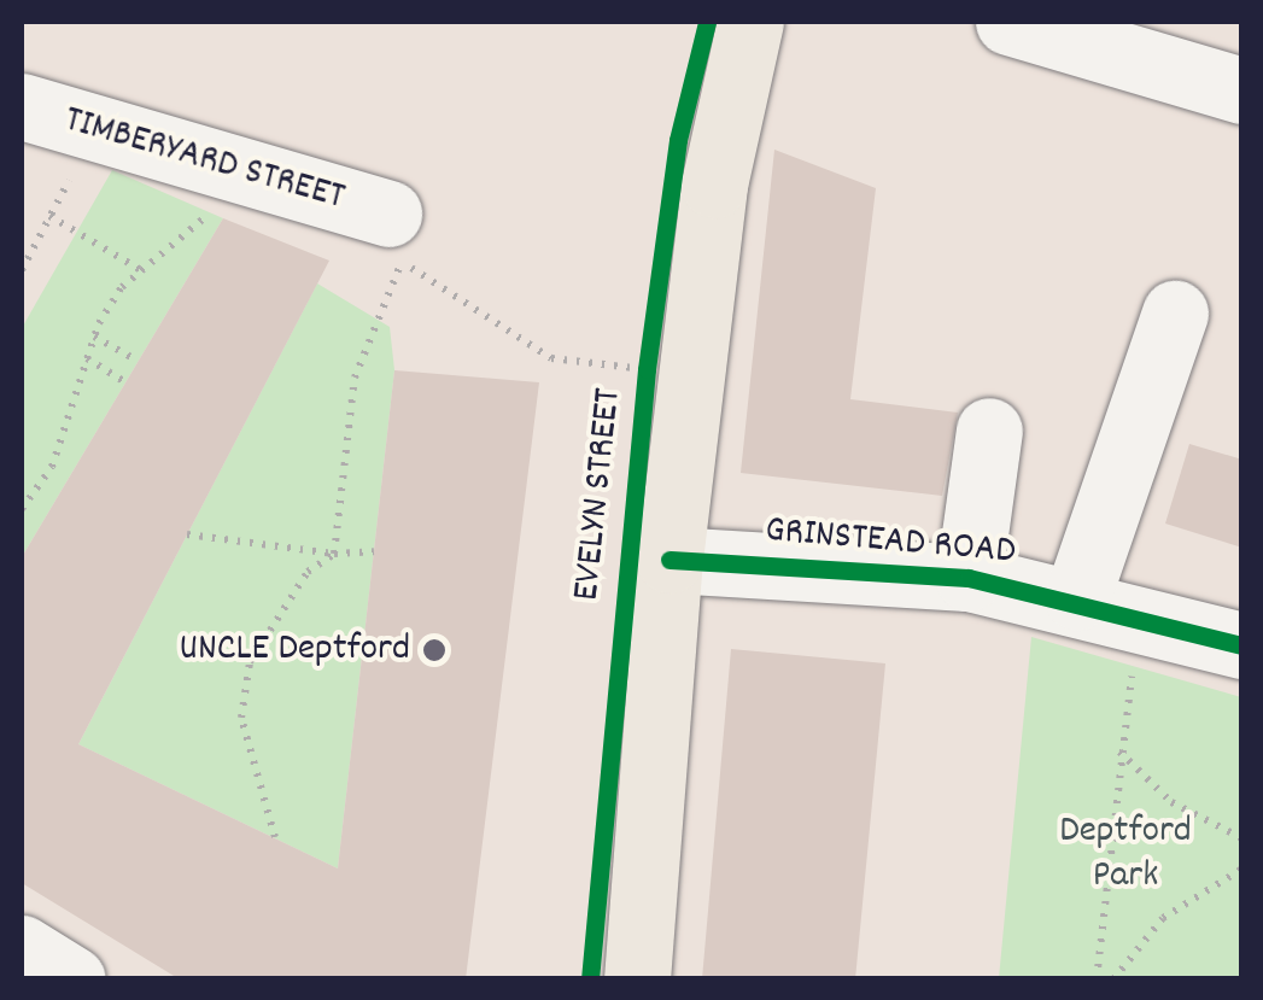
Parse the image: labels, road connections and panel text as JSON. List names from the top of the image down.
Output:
{
  "streets": {
    "main road": ["EVELYN STREET"],
    "street": ["TIMBERYARD STREET", "GRINSTEAD ROAD"]
  },
  "crossings": [
    ["EVELYN STREET", "GRINSTEAD ROAD"]
  ],
  "parks": ["Deptford Park"],
  "places": ["UNCLE Deptford"]
}
